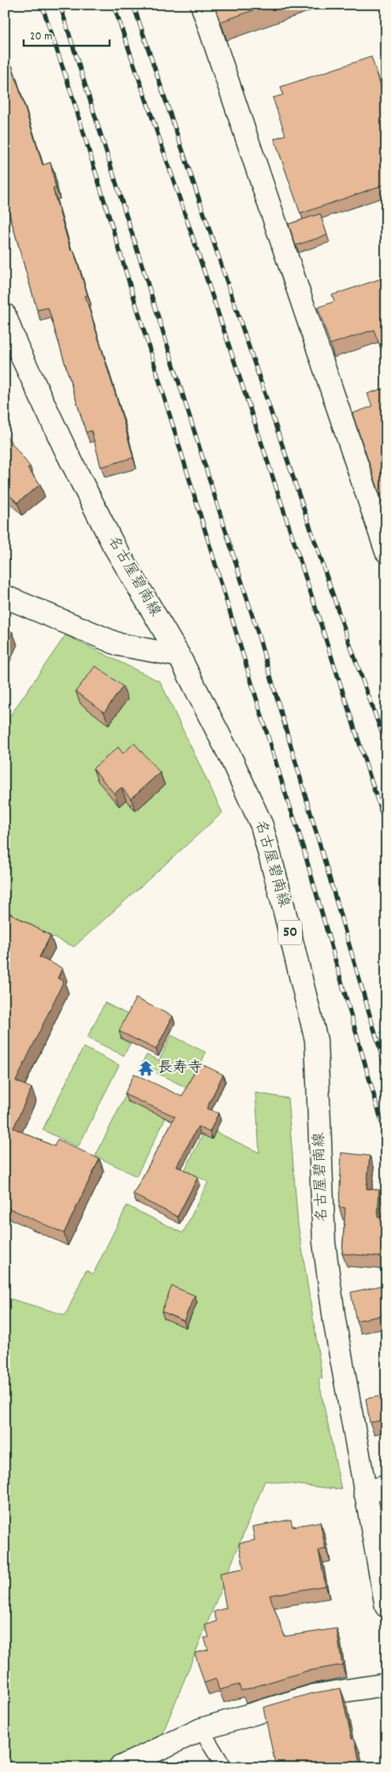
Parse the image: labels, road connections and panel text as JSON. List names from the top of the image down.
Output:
{
  "streets": {
    "main road": ["名古屋碧南線", "50"]
  },
  "places": {
    "temple": ["長寿寺"]
  },
  "scale_bar": "20 m"
}
